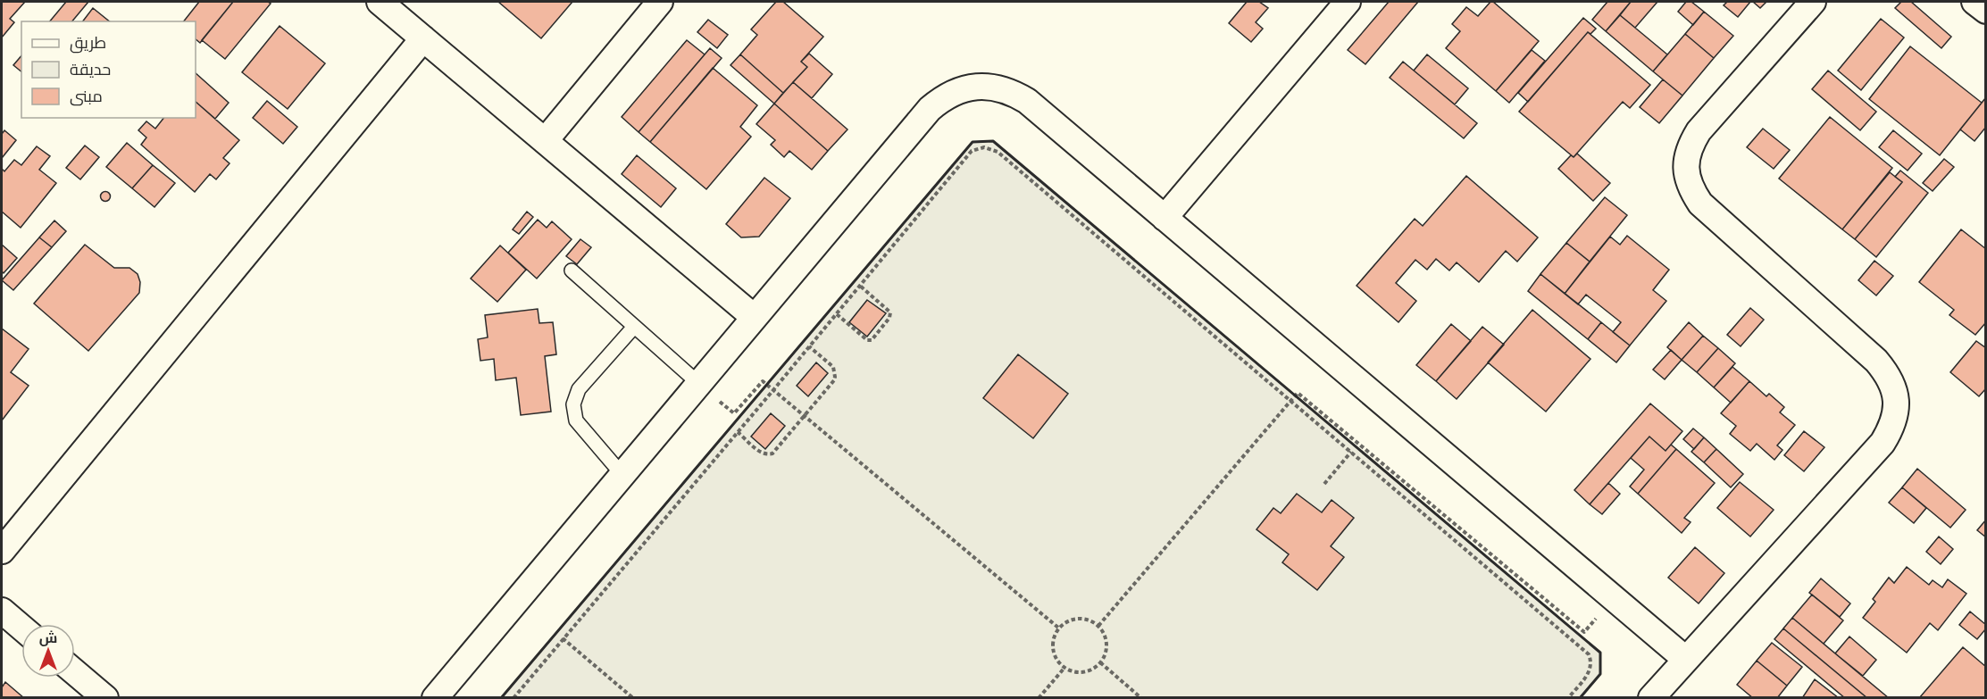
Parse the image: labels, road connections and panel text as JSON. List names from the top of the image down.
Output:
{
  "legend": ["طريق", "حديقة", "مبنى"],
  "north": "top"
}
